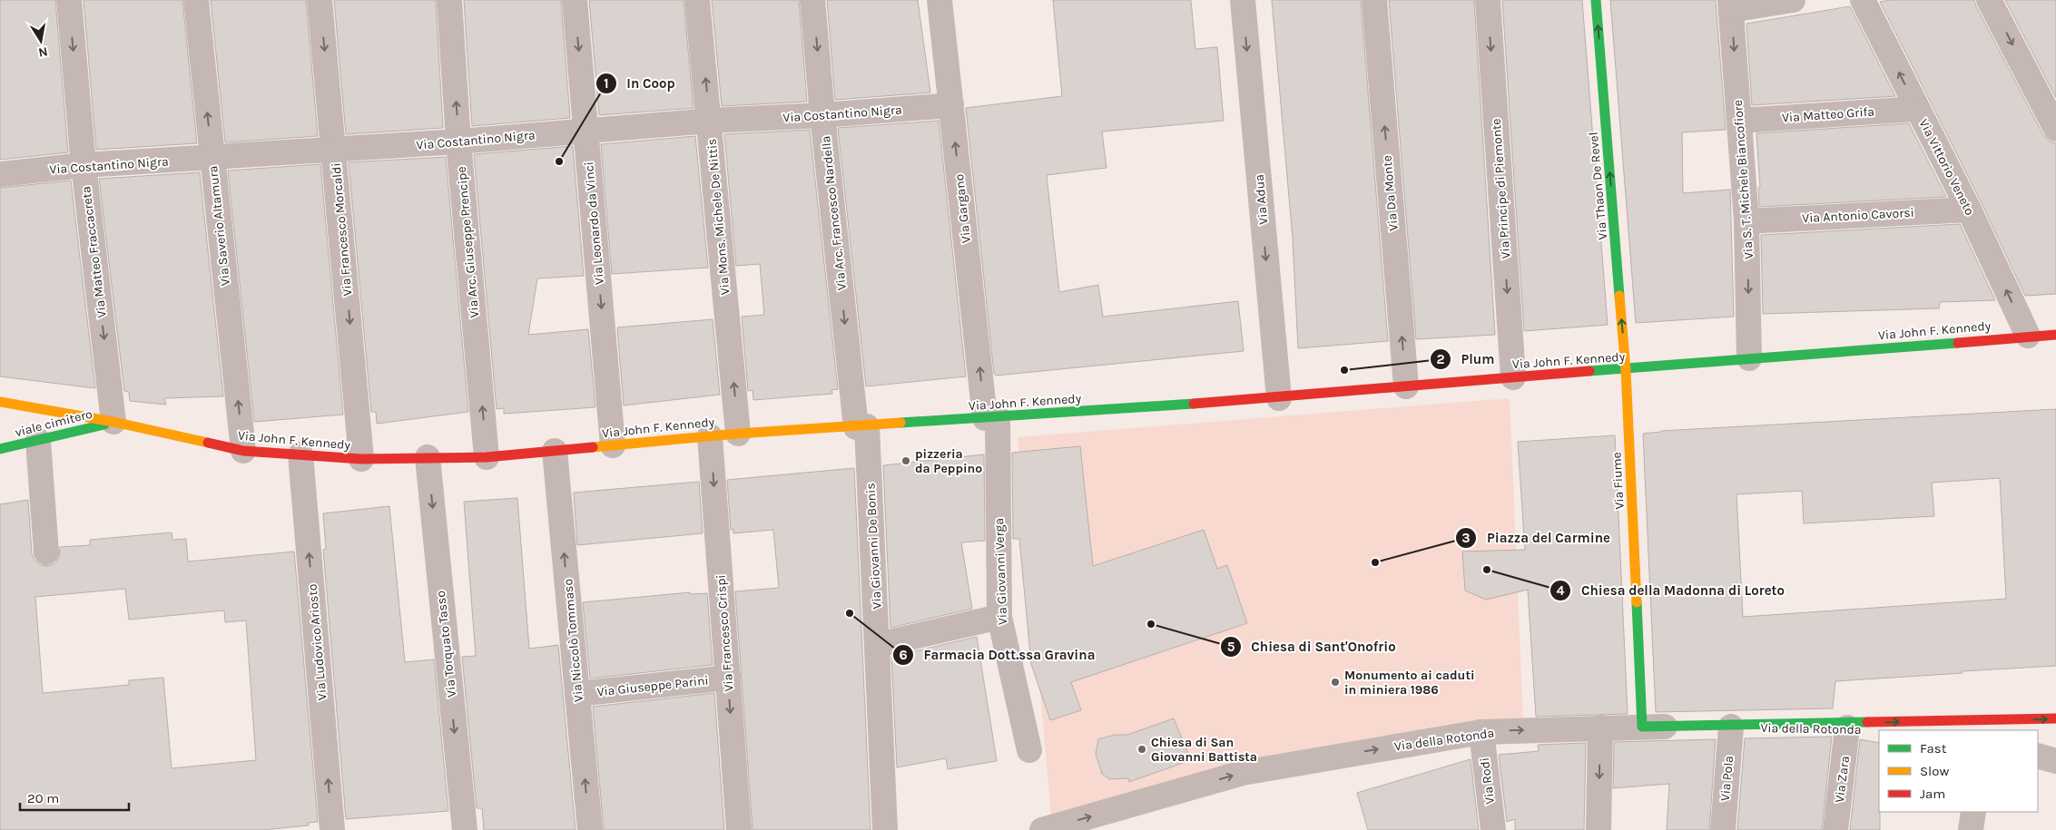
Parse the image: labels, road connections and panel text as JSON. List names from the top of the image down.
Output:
{
  "streets": {
    "main road": [
      "Via Thaon De Revel",
      "Via John F. Kennedy",
      "viale cimitero",
      "Via Fiume"
    ],
    "street": [
      "Via Costantino Nigra",
      "Via Matteo Grifa",
      "Via Vittorio Veneto",
      "Via S. T. Michele Biancofiore",
      "Via Principe di Piemonte",
      "Via Da Monte",
      "Via Adua",
      "Via Gargano",
      "Via Arc. Francesco Nardella",
      "Via Antonio Cavorsi",
      "Via Mons. Michele De Nittis",
      "Via Leonardo da Vinci",
      "Via Saverio Altamura",
      "Via Francesco Morcaldi",
      "Via Arc. Giuseppe Prencipe",
      "Via Matteo Fraccacreta",
      "Via Giovanni De Bonis",
      "Via Giovanni Verga",
      "Via Francesco Crispi",
      "Via Niccolò Tommaso",
      "Via Ludovico Ariosto",
      "Via Torquato Tasso",
      "Via Giuseppe Parini",
      "Via della Rotonda",
      "Via Pola",
      "Via Zara",
      "Via Rodi"
    ]
  },
  "crossings": [
    ["Via Costantino Nigra", "Via Gargano"],
    ["Via Costantino Nigra", "Via Arc. Francesco Nardella"],
    ["Via Costantino Nigra", "Via Mons. Michele De Nittis"],
    ["Via Costantino Nigra", "Via Leonardo da Vinci"],
    ["Via Costantino Nigra", "Via Saverio Altamura"],
    ["Via Costantino Nigra", "Via Francesco Morcaldi"],
    ["Via Costantino Nigra", "Via Arc. Giuseppe Prencipe"],
    ["Via Costantino Nigra", "Via Matteo Fraccacreta"],
    ["Via Matteo Grifa", "Via Vittorio Veneto"],
    ["Via Matteo Grifa", "Via S. T. Michele Biancofiore"],
    ["Via Vittorio Veneto", "Via Antonio Cavorsi"],
    ["Via Vittorio Veneto", "Via John F. Kennedy"],
    ["Via S. T. Michele Biancofiore", "Via Antonio Cavorsi"],
    ["Via S. T. Michele Biancofiore", "Via John F. Kennedy"],
    ["Via Thaon De Revel", "Via John F. Kennedy"],
    ["Via Thaon De Revel", "Via Fiume"],
    ["Via Principe di Piemonte", "Via John F. Kennedy"],
    ["Via Da Monte", "Via John F. Kennedy"],
    ["Via Adua", "Via John F. Kennedy"],
    ["Via Gargano", "Via John F. Kennedy"],
    ["Via Gargano", "Via Giovanni Verga"],
    ["Via Arc. Francesco Nardella", "Via John F. Kennedy"],
    ["Via Arc. Francesco Nardella", "Via Giovanni De Bonis"],
    ["Via Mons. Michele De Nittis", "Via John F. Kennedy"],
    ["Via Leonardo da Vinci", "Via John F. Kennedy"],
    ["Via Saverio Altamura", "Via John F. Kennedy"],
    ["Via Francesco Morcaldi", "Via John F. Kennedy"],
    ["Via Arc. Giuseppe Prencipe", "Via John F. Kennedy"],
    ["Via Matteo Fraccacreta", "Via John F. Kennedy"],
    ["Via Matteo Fraccacreta", "viale cimitero"],
    ["Via John F. Kennedy", "viale cimitero"],
    ["Via John F. Kennedy", "Via Fiume"],
    ["Via John F. Kennedy", "Via Giovanni De Bonis"],
    ["Via John F. Kennedy", "Via Giovanni Verga"],
    ["Via John F. Kennedy", "Via Francesco Crispi"],
    ["Via John F. Kennedy", "Via Niccolò Tommaso"],
    ["Via John F. Kennedy", "Via Ludovico Ariosto"],
    ["Via John F. Kennedy", "Via Torquato Tasso"],
    ["Via Fiume", "Via della Rotonda"],
    ["Via Francesco Crispi", "Via Giuseppe Parini"],
    ["Via Niccolò Tommaso", "Via Giuseppe Parini"],
    ["Via della Rotonda", "Via Pola"],
    ["Via della Rotonda", "Via Zara"],
    ["Via della Rotonda", "Via Rodi"]
  ],
  "one_way": [
    "Via Vittorio Veneto",
    "Via S. T. Michele Biancofiore",
    "Via Thaon De Revel",
    "Via Principe di Piemonte",
    "Via Da Monte",
    "Via Adua",
    "Via Gargano",
    "Via Arc. Francesco Nardella",
    "Via Mons. Michele De Nittis",
    "Via Leonardo da Vinci",
    "Via Saverio Altamura",
    "Via Francesco Morcaldi",
    "Via Arc. Giuseppe Prencipe",
    "Via Matteo Fraccacreta",
    "Via Francesco Crispi",
    "Via Niccolò Tommaso",
    "Via Ludovico Ariosto",
    "Via Torquato Tasso",
    "Via della Rotonda"
  ],
  "places": [
    "In Coop",
    "Plum",
    "pizzeria da Peppino",
    "Piazza del Carmine",
    "Chiesa della Madonna di Loreto",
    "Farmacia Dott.ssa Gravina",
    "Chiesa di Sant'Onofrio",
    "Monumento ai caduti in miniera 1986",
    "Chiesa di San Giovanni Battista"
  ],
  "legend": ["Fast", "Slow", "Jam"],
  "scale_bar": "20 m",
  "north": "bottom"
}
